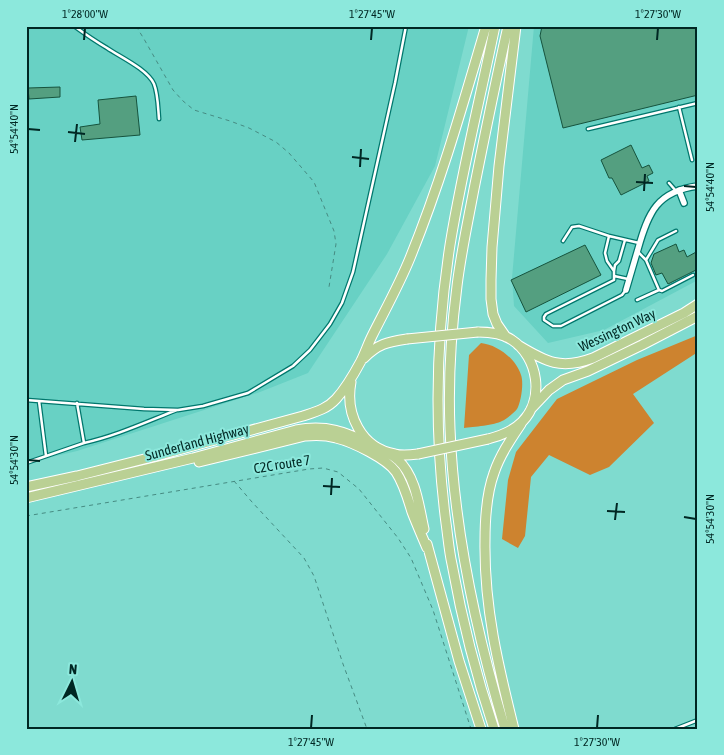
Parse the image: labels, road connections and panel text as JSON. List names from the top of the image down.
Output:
{
  "streets": {
    "highway": ["Wessington Way", "Sunderland Highway"],
    "path": ["C2C route 7"]
  },
  "crossings": [
    ["Wessington Way", "Sunderland Highway"]
  ],
  "north": "top",
  "coordinates": [
    "1°28'00\"W",
    "1°27'45\"W",
    "1°27'30\"W",
    "54°54'40\"N",
    "54°54'30\"N"
  ]
}
